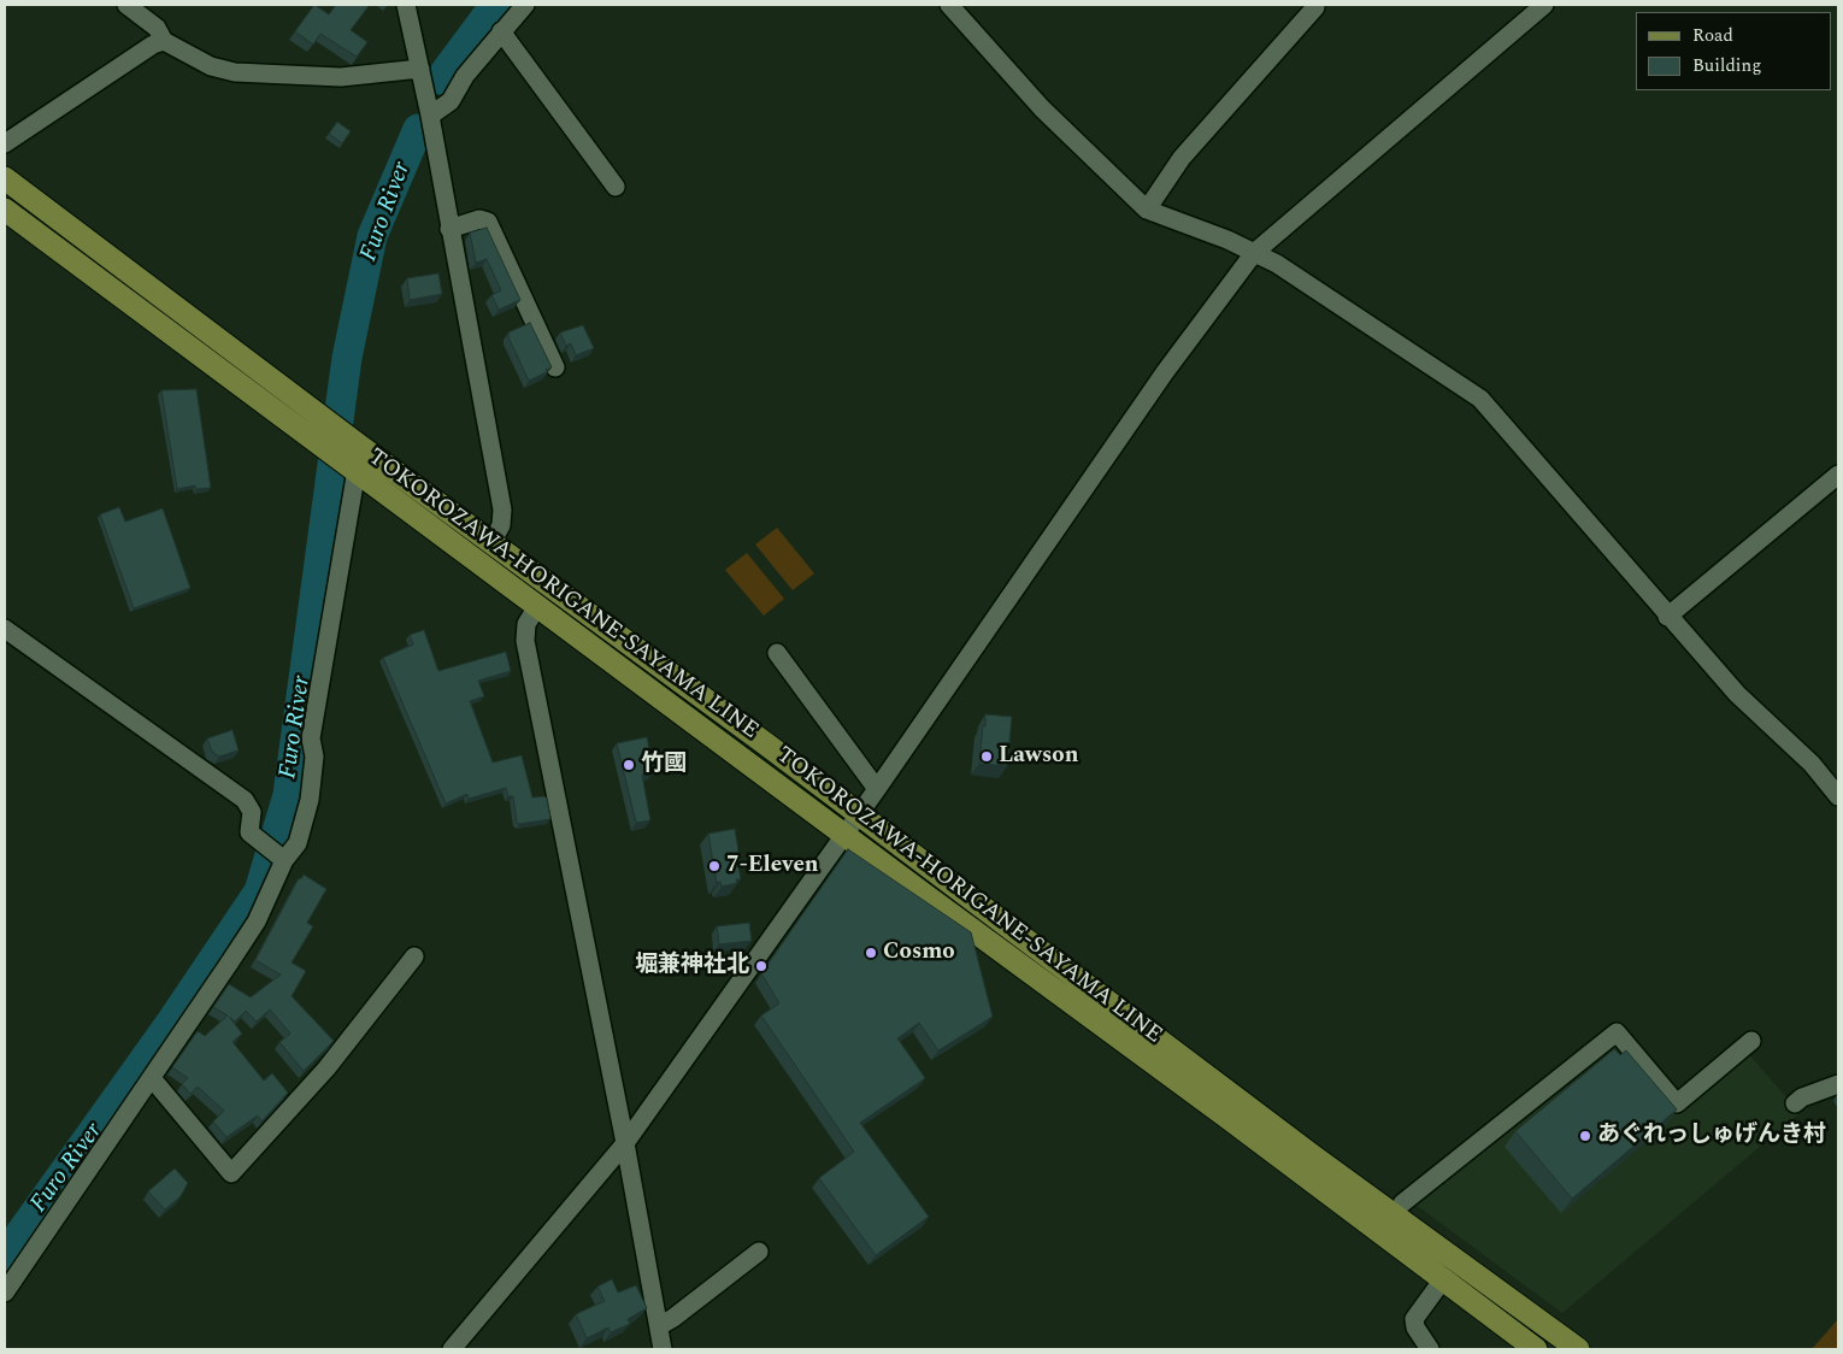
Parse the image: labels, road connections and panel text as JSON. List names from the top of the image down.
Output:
{
  "streets": {
    "main road": ["TOKOROZAWA-HORIGANE-SAYAMA LINE"]
  },
  "water": ["Furo River"],
  "places": [
    "Lawson",
    "竹國",
    "7-Eleven",
    "Cosmo",
    "堀兼神社北",
    "あぐれっしゅげんき村"
  ],
  "legend": ["Road", "Building"]
}
